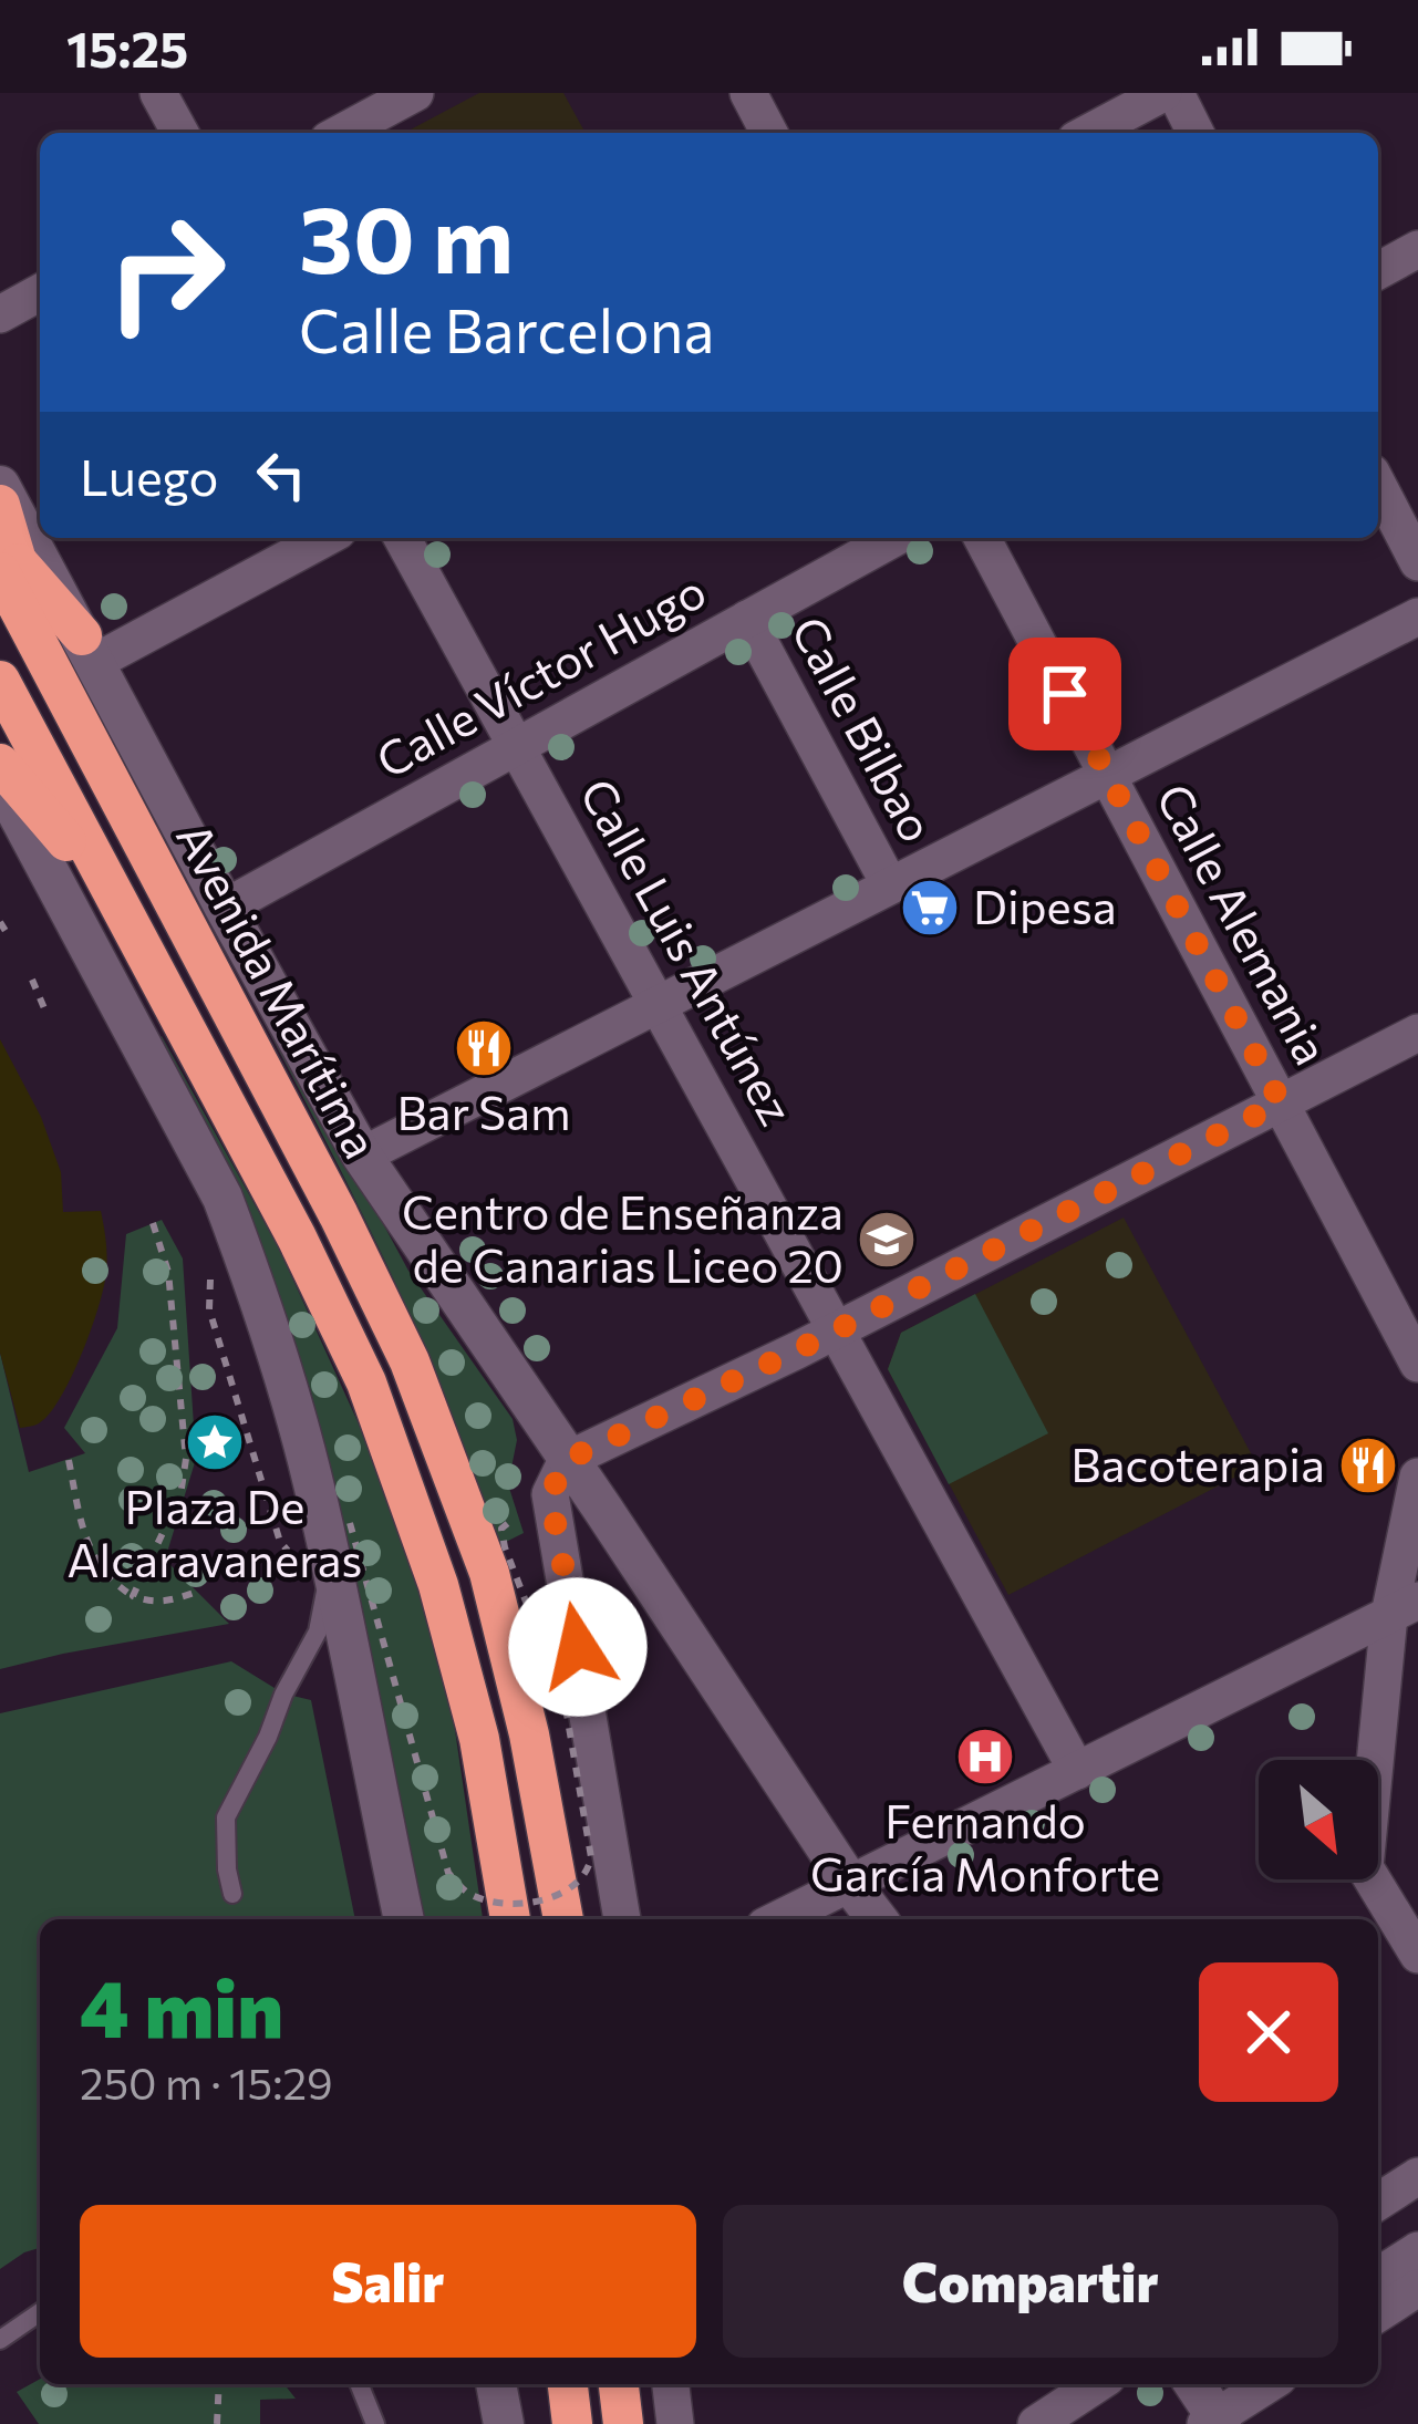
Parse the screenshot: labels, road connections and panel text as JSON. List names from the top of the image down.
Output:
{
  "streets": {
    "highway": ["Avenida Marítima"],
    "street": [
      "Calle Víctor Hugo",
      "Calle Bilbao",
      "Calle Alemania",
      "Calle Luis Antúnez"
    ]
  },
  "crossings": [
    ["Calle Víctor Hugo", "Calle Bilbao"],
    ["Calle Víctor Hugo", "Calle Luis Antúnez"]
  ],
  "places": {
    "supermarket": ["Dipesa"],
    "restaurant": ["Bar Sam", "Bacoterapia"],
    "school or university": ["Centro de Enseñanza de Canarias Liceo 20"],
    "place": ["Plaza De Alcaravaneras"],
    "hospital": ["Fernando García Monforte"]
  },
  "north": "bottom right",
  "page": {
    "status": "15:25",
    "turn": ["30 m", "Calle Barcelona"],
    "then": "Luego",
    "heading": ["4 min", "250 m · 15:29"],
    "buttons": ["Salir", "Compartir"]
  }
}
